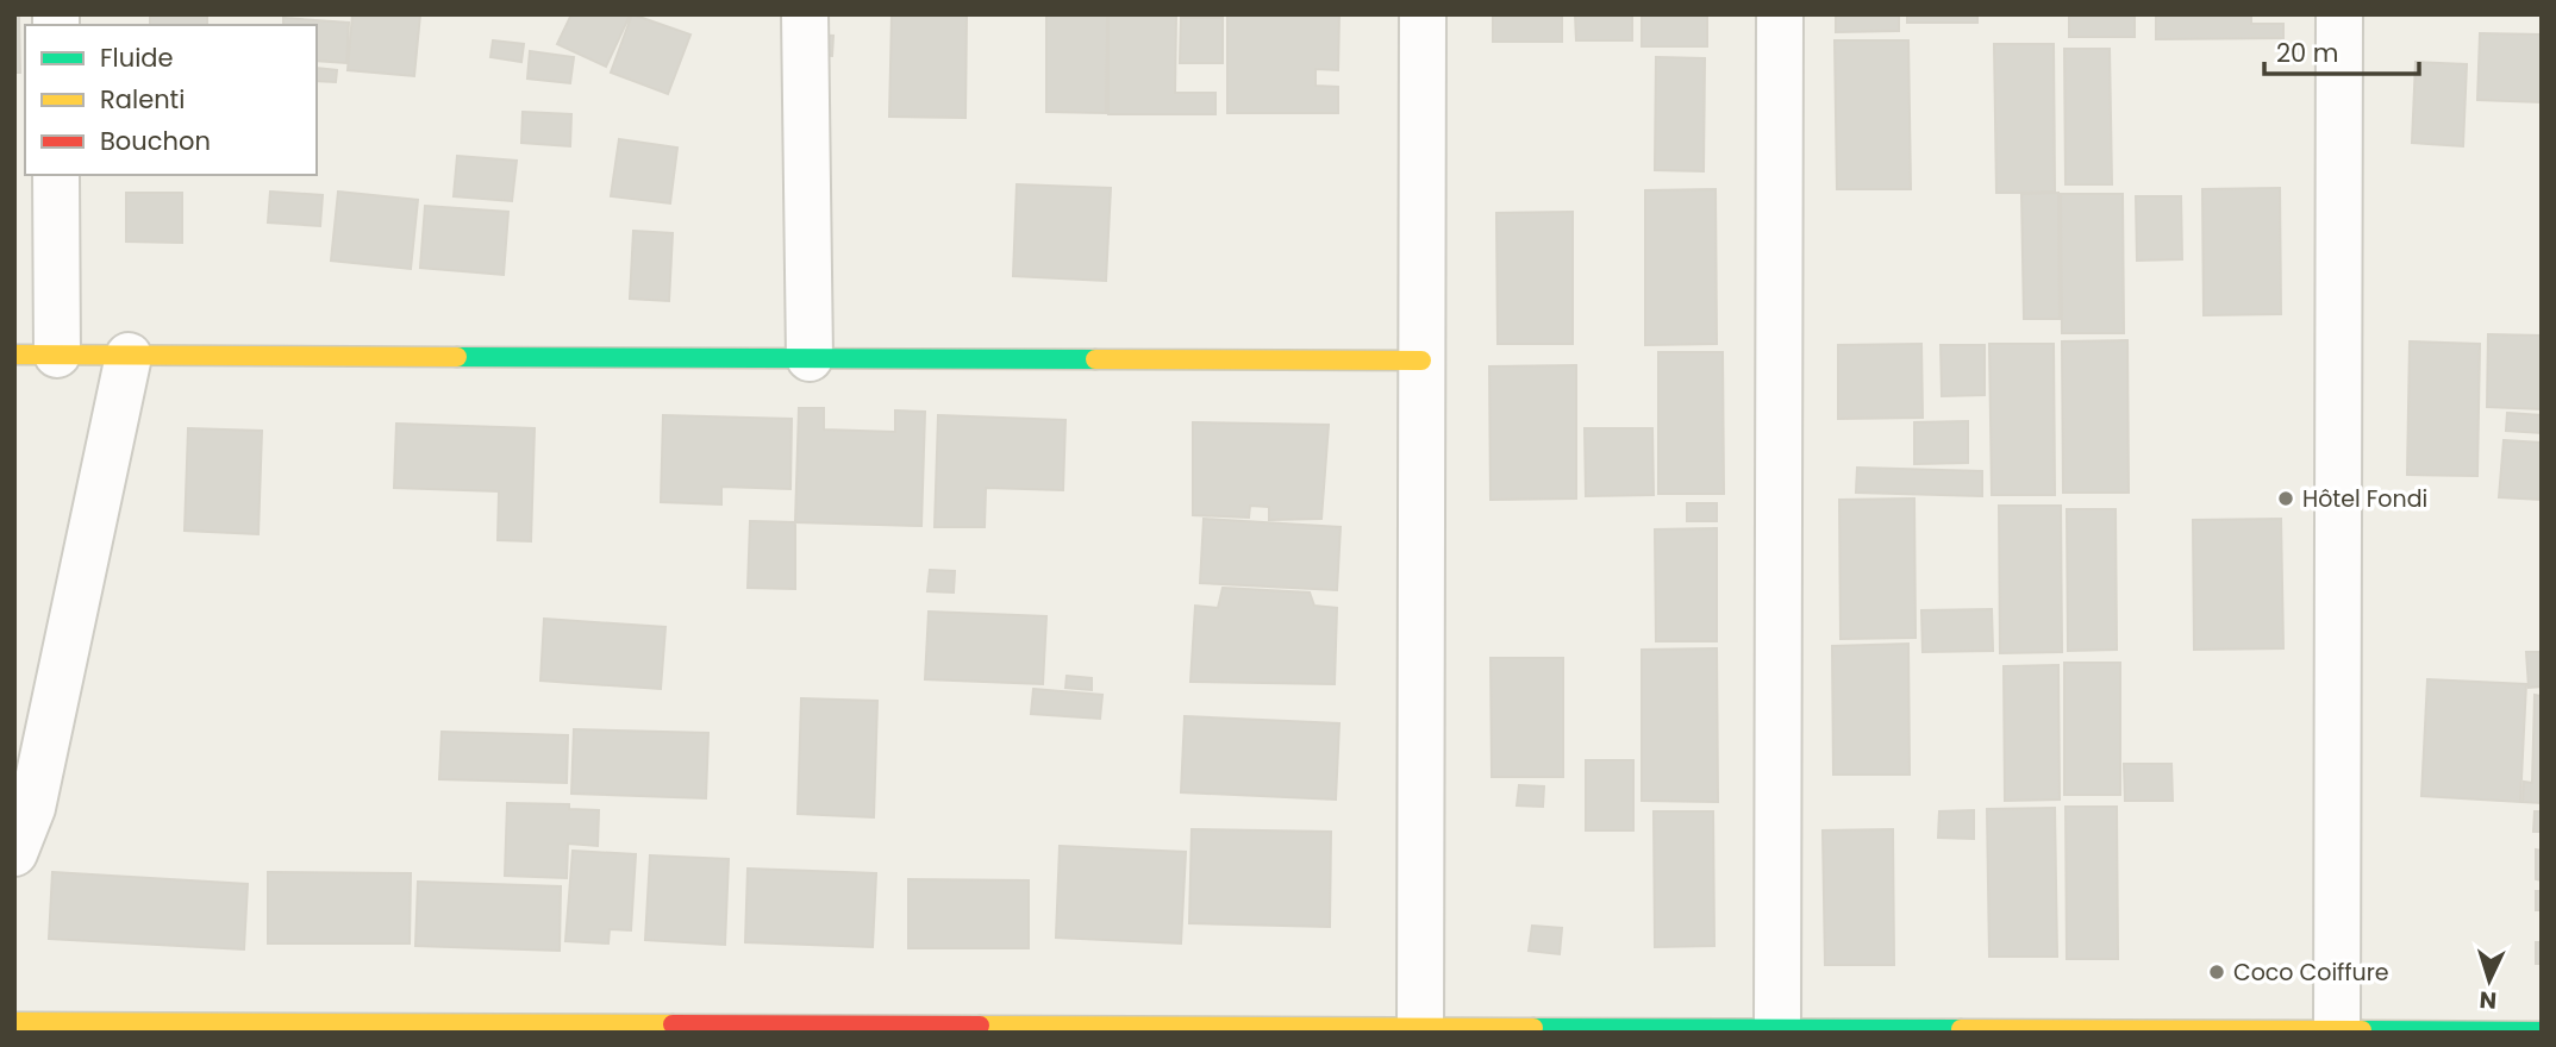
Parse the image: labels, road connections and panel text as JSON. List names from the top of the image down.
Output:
{
  "places": ["Hôtel Fondi", "Coco Coiffure"],
  "legend": ["Fluide", "Ralenti", "Bouchon"],
  "scale_bar": "20 m",
  "north": "bottom"
}
